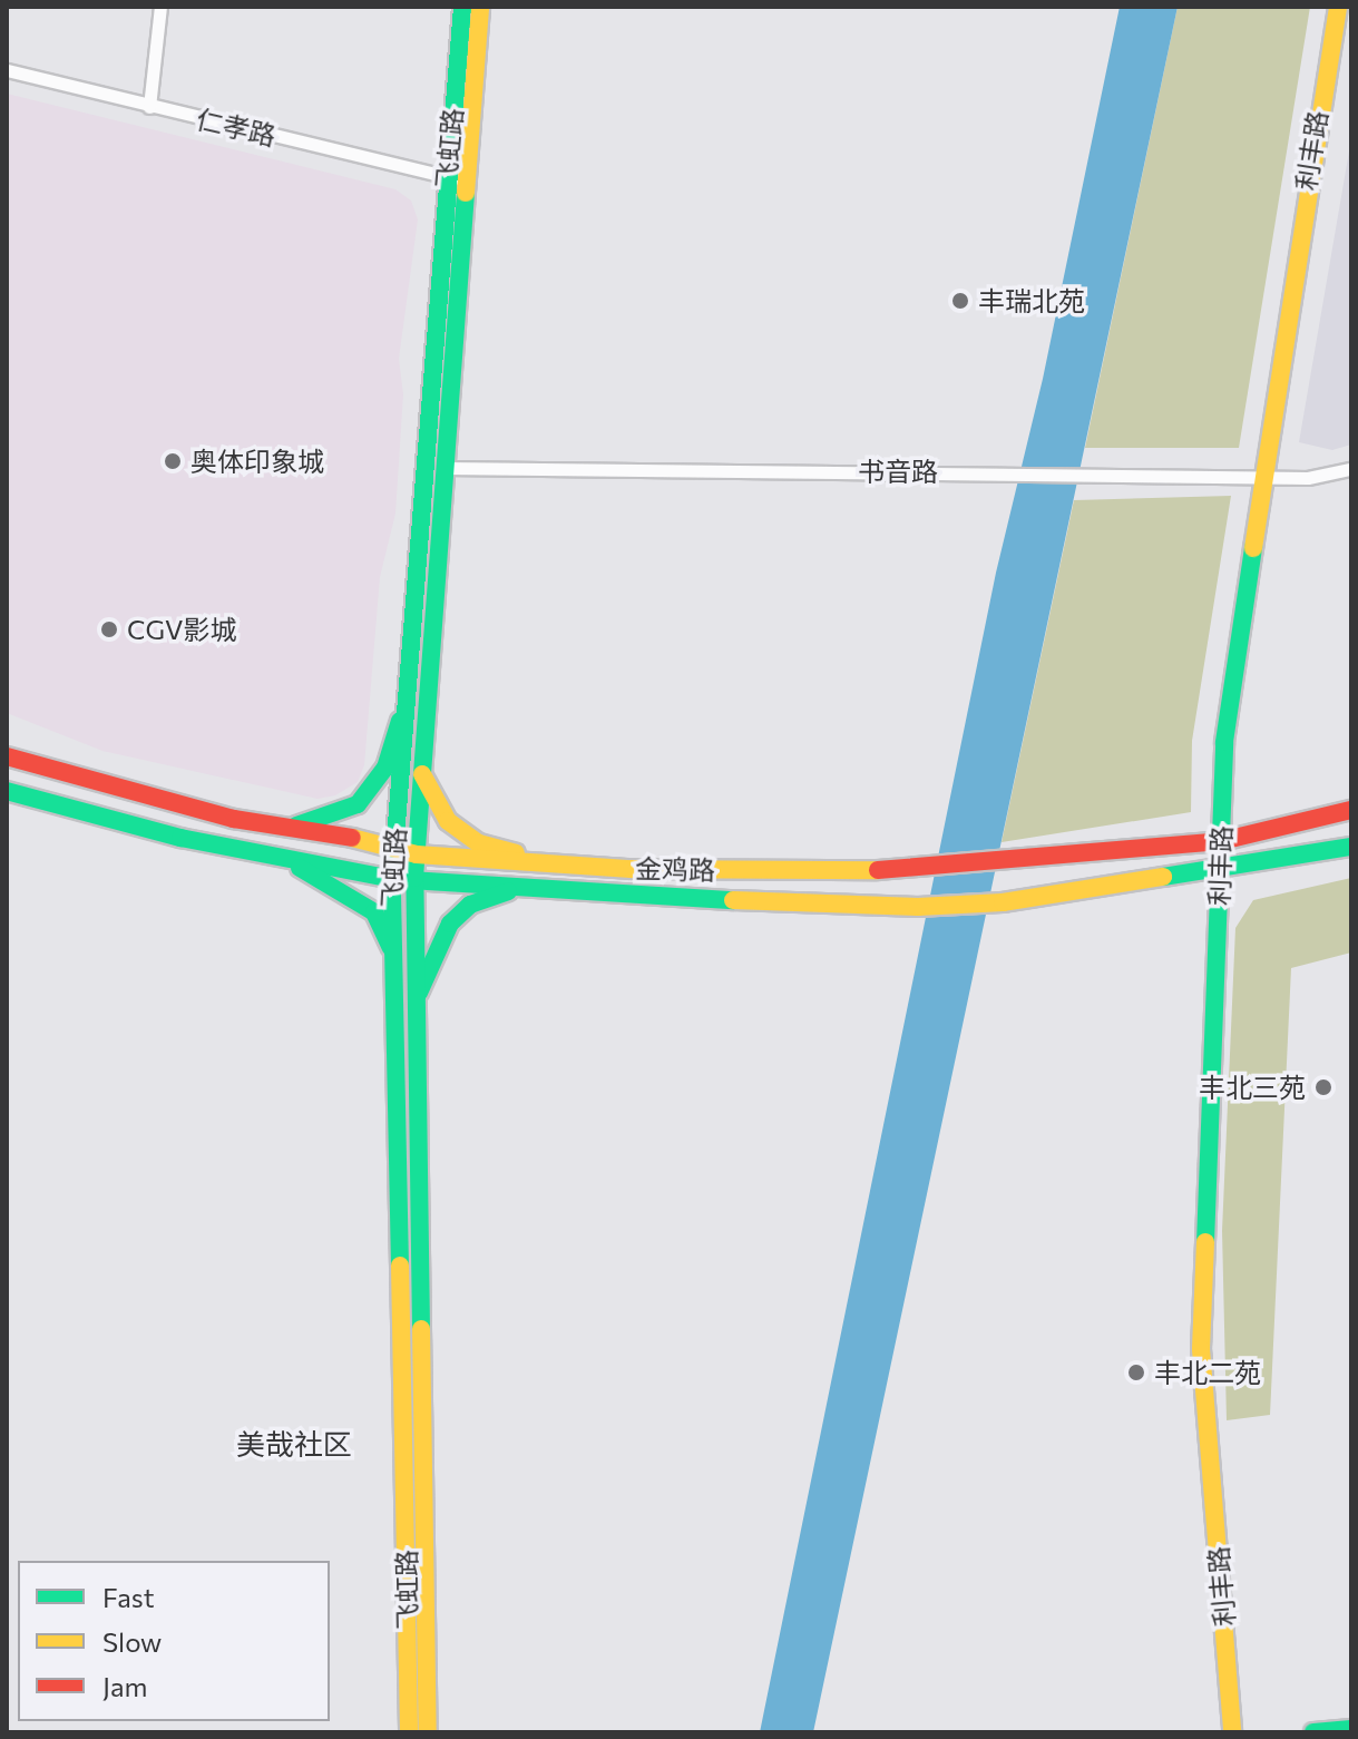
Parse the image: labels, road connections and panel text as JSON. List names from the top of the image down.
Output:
{
  "streets": {
    "main road": ["飞虹路", "利丰路", "金鸡路"],
    "street": ["仁孝路", "书音路"]
  },
  "crossings": [
    ["仁孝路", "飞虹路"],
    ["飞虹路", "书音路"],
    ["飞虹路", "金鸡路"],
    ["利丰路", "书音路"],
    ["利丰路", "金鸡路"]
  ],
  "districts": ["美哉社区"],
  "places": [
    "丰瑞北苑",
    "奥体印象城",
    "CGV影城",
    "丰北三苑",
    "丰北二苑"
  ],
  "legend": ["Fast", "Slow", "Jam"]
}
